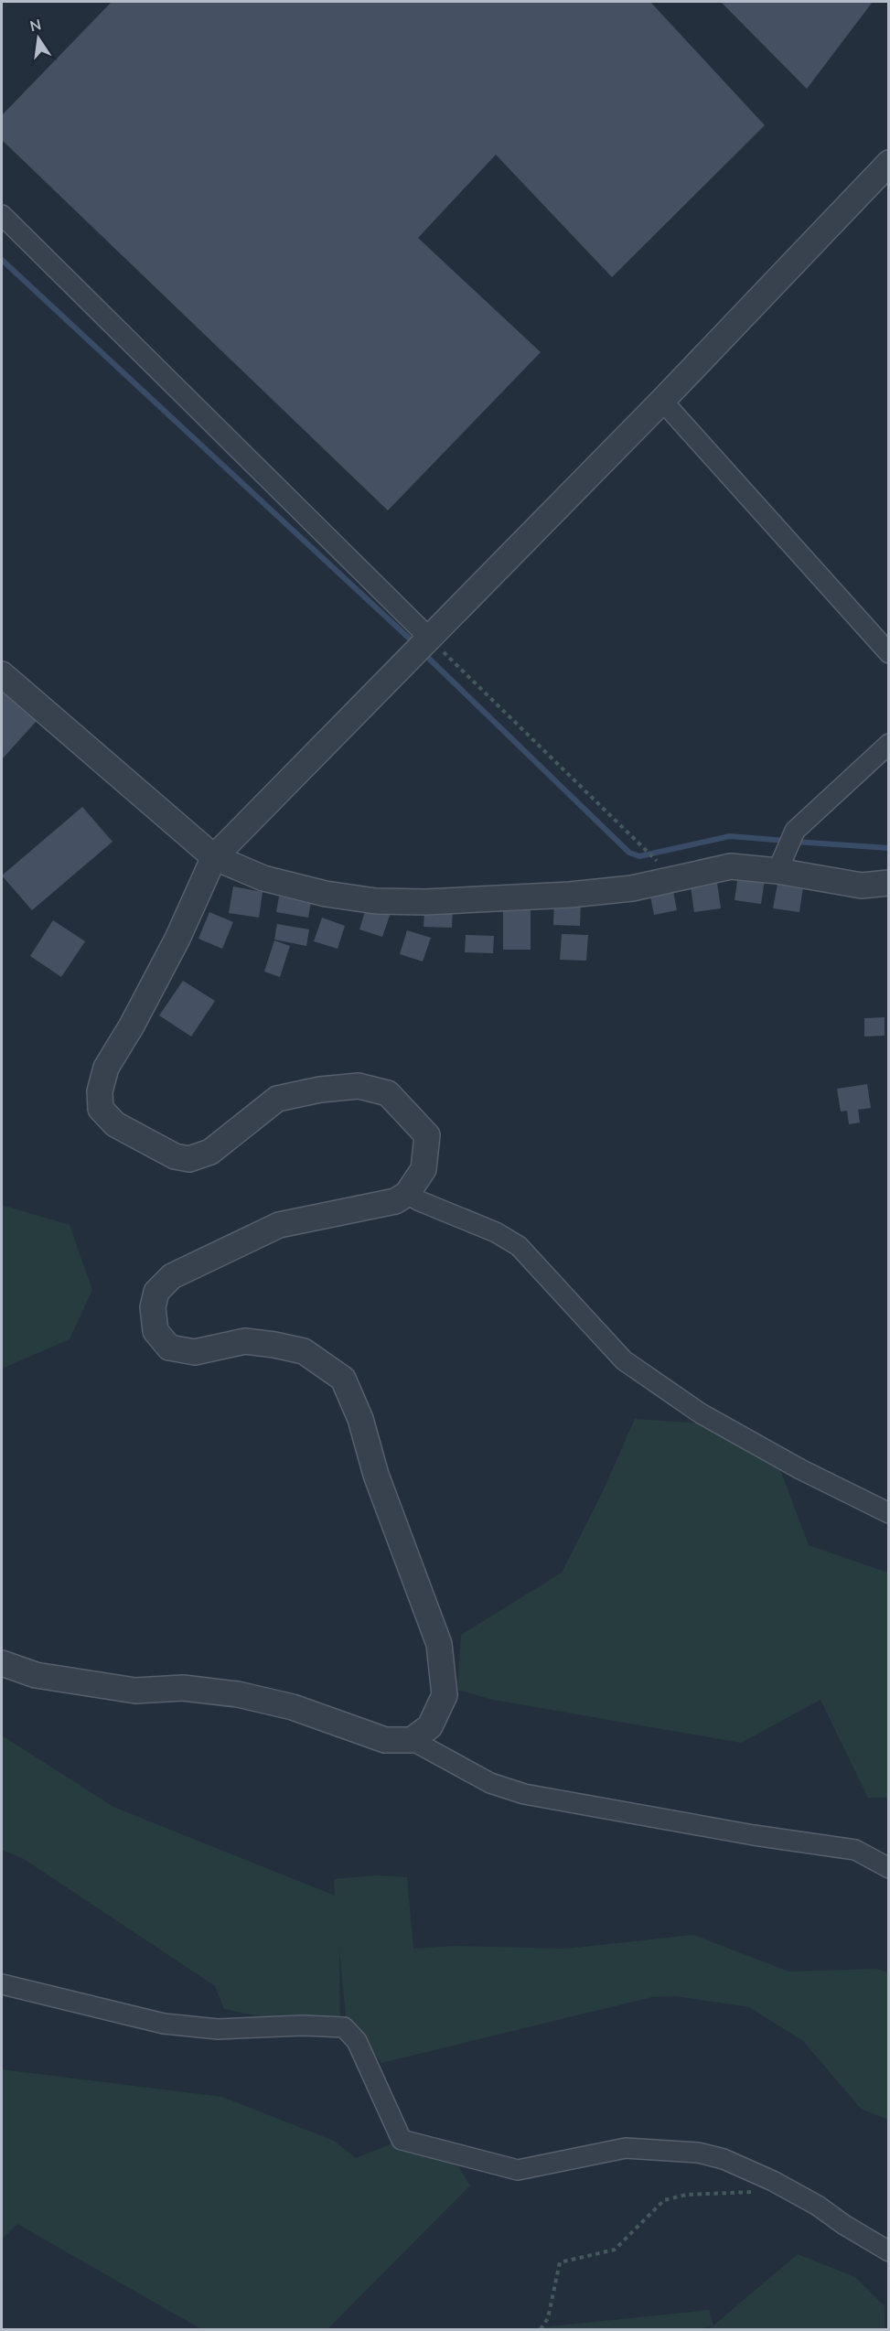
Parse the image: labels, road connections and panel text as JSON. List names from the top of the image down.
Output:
{
  "north": "top"
}
